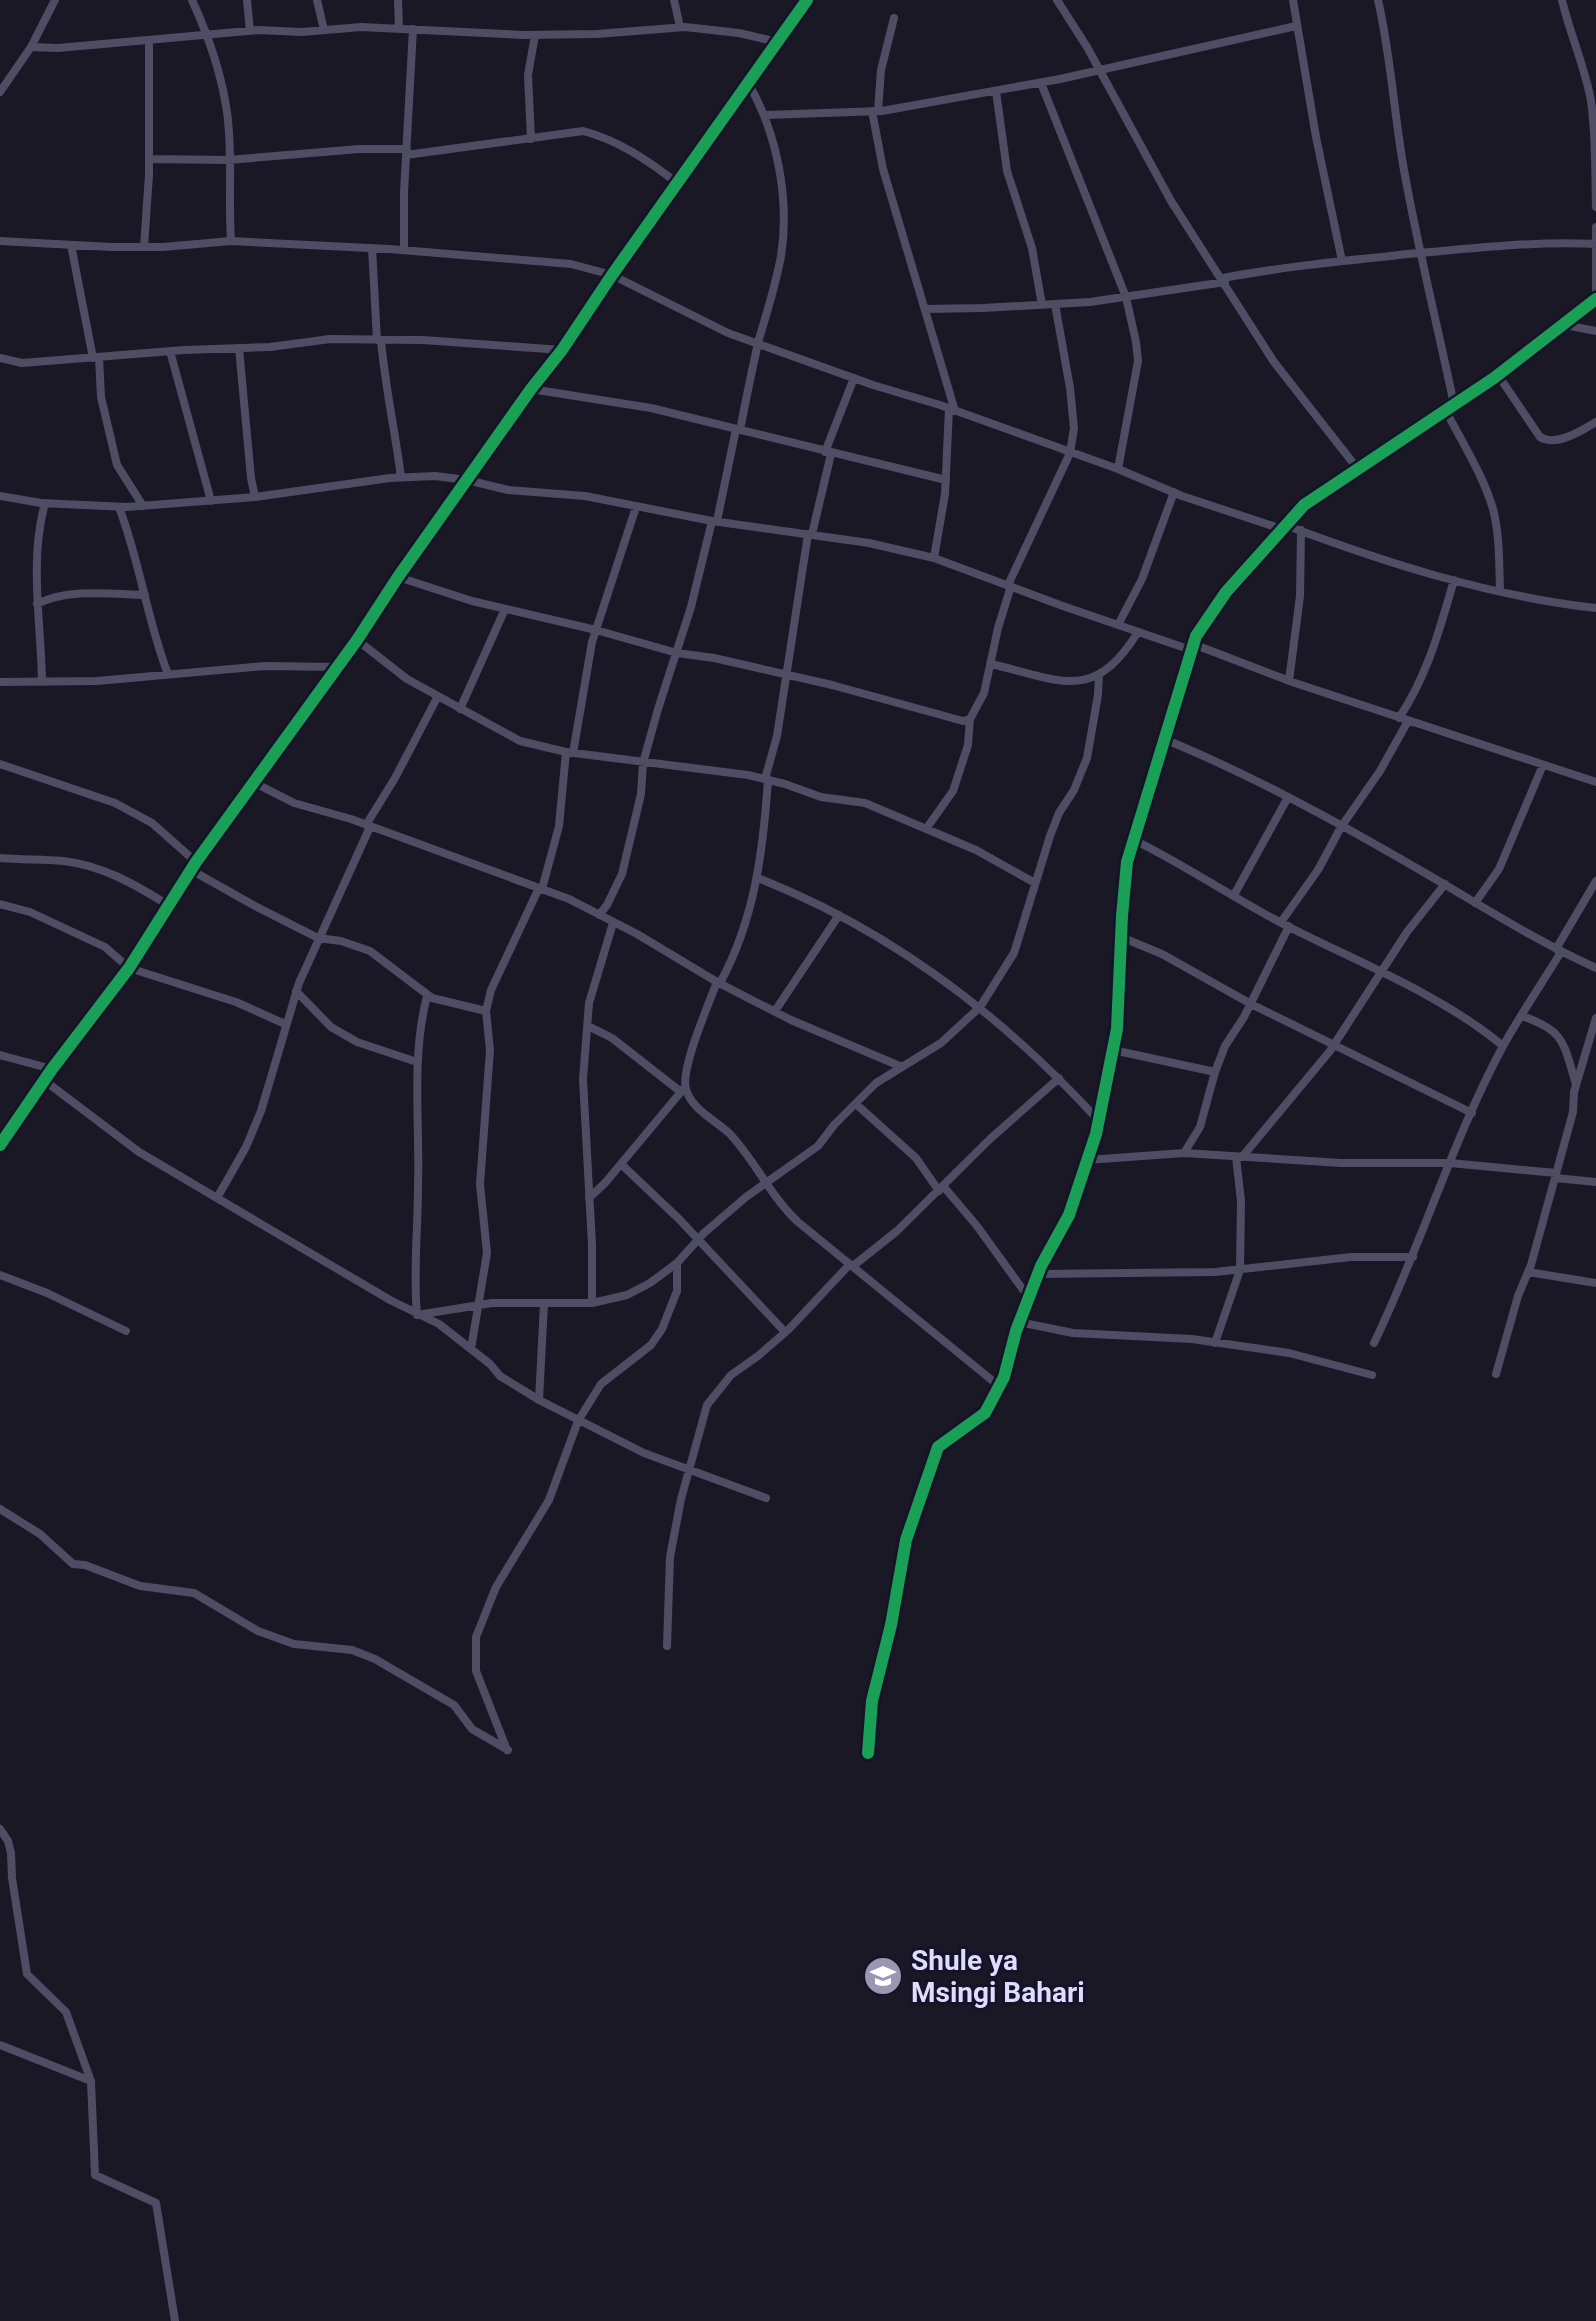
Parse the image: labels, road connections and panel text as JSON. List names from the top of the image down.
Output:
{
  "places": {
    "school or university": ["Shule ya Msingi Bahari"]
  }
}
